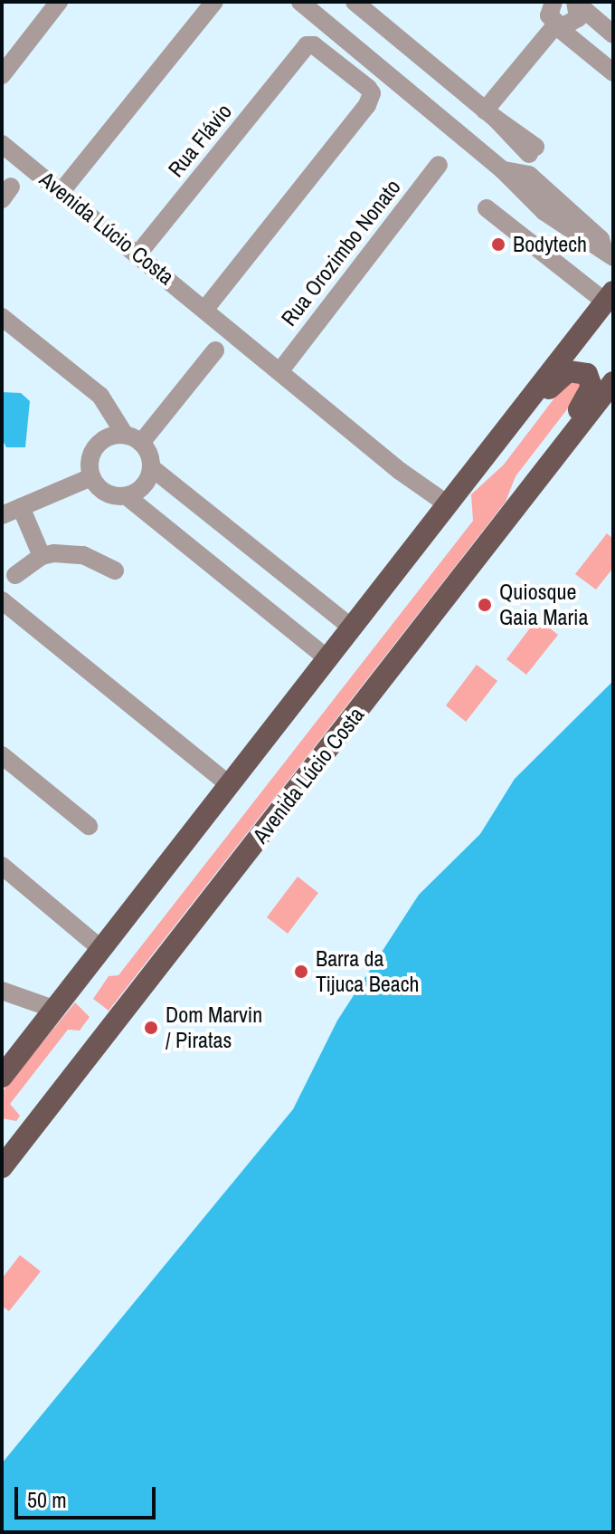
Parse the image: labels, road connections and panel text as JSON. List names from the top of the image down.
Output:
{
  "streets": {
    "main road": ["Avenida Lúcio Costa"],
    "street": ["Rua Flávio", "Rua Orozimbo Nonato"]
  },
  "crossings": [
    ["Rua Flávio", "Avenida Lúcio Costa"],
    ["Avenida Lúcio Costa", "Rua Orozimbo Nonato"]
  ],
  "places": [
    "Bodytech",
    "Quiosque Gaia Maria",
    "Barra da Tijuca Beach",
    "Dom Marvin / Piratas"
  ],
  "scale_bar": "50 m"
}
